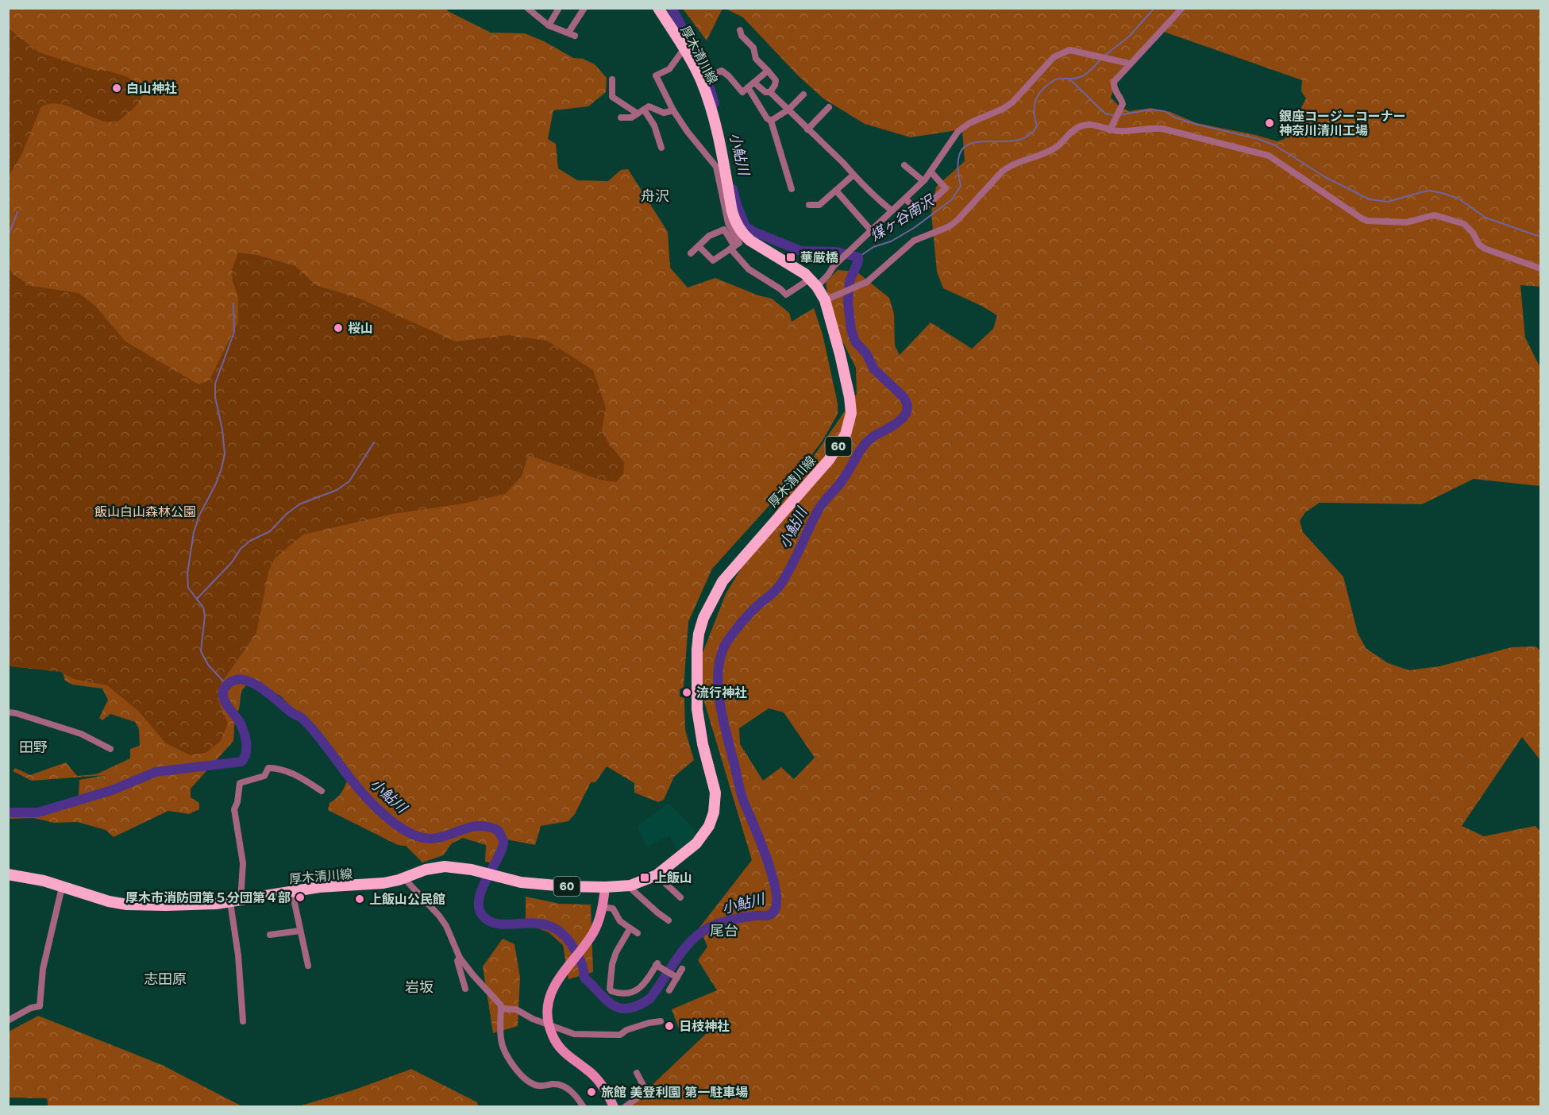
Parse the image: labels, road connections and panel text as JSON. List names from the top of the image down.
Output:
{
  "streets": {
    "main road": ["厚木清川線", "60"]
  },
  "crossings": [
    ["厚木清川線", "60"]
  ],
  "districts": [
    "舟沢",
    "田野",
    "尾台",
    "志田原",
    "岩坂"
  ],
  "water": ["小鮎川", "煤ヶ谷南沢"],
  "parks": ["飯山白山森林公園"],
  "places": {
    "other": [
      "白山神社",
      "銀座コージーコーナー 神奈川清川工場",
      "桜山",
      "流行神社",
      "厚木市消防団第５分団第４部",
      "上飯山公民館",
      "日枝神社",
      "旅館 美登利園 第一駐車場"
    ],
    "transit": ["華厳橋", "上飯山"]
  }
}
